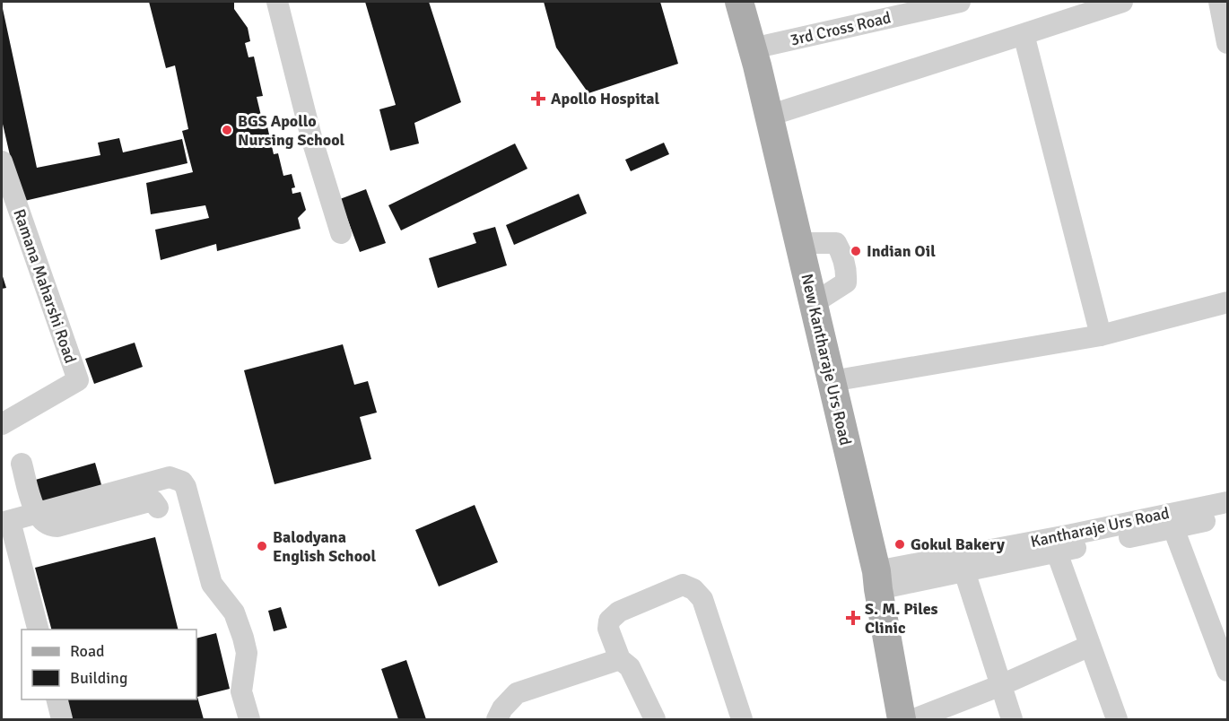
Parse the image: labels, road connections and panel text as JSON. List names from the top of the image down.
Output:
{
  "streets": {
    "main road": ["New Kantharaje Urs Road"],
    "street": ["3rd Cross Road", "Ramana Maharshi Road", "Kantharaje Urs Road"]
  },
  "crossings": [
    ["3rd Cross Road", "New Kantharaje Urs Road"],
    ["New Kantharaje Urs Road", "Kantharaje Urs Road"]
  ],
  "places": {
    "health": ["Apollo Hospital", "S. M. Piles Clinic"],
    "other": [
      "BGS Apollo Nursing School",
      "Indian Oil",
      "Gokul Bakery",
      "Balodyana English School"
    ]
  },
  "legend": ["Road", "Building"]
}
